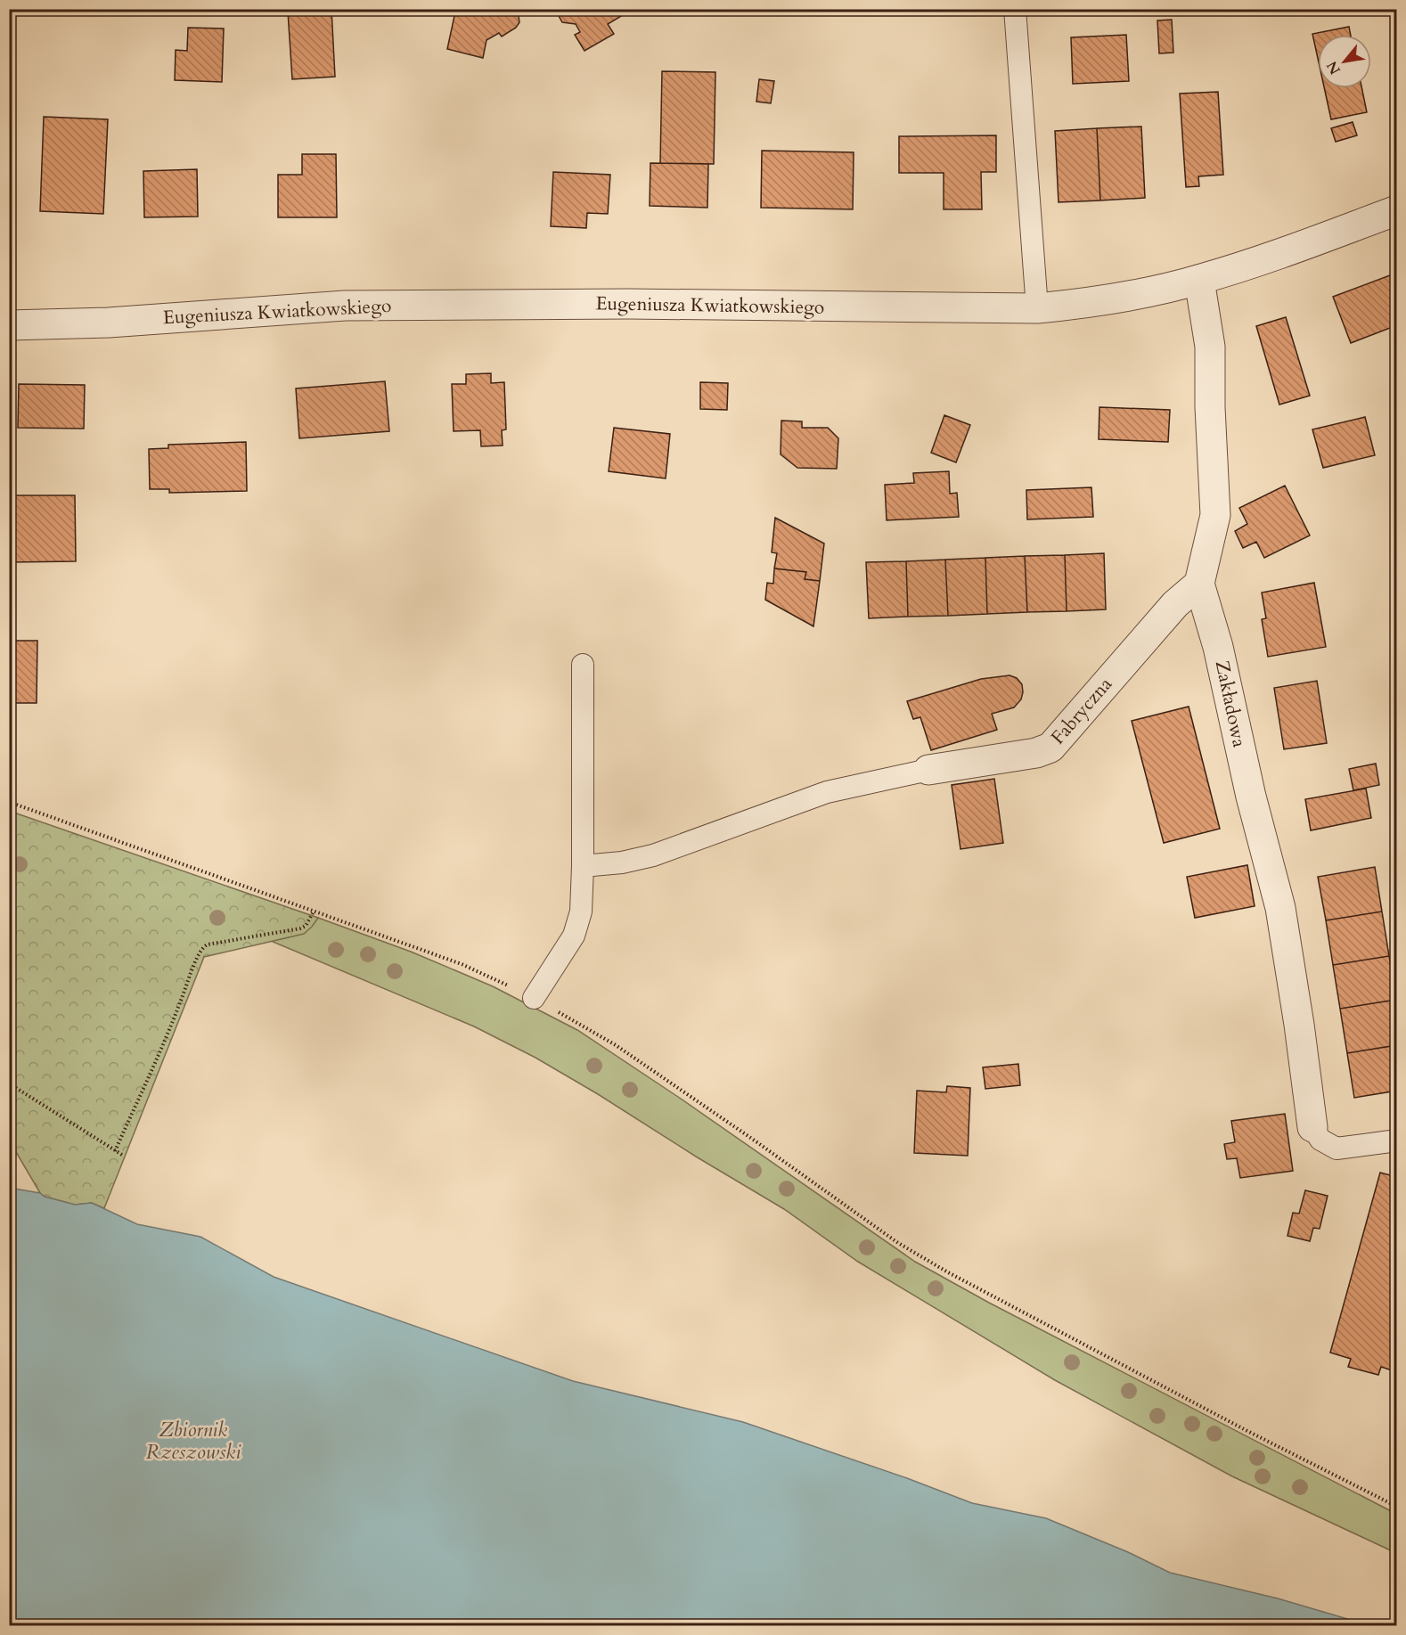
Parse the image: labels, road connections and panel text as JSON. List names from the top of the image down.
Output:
{
  "streets": {
    "street": ["Eugeniusza Kwiatkowskiego", "Zakładowa", "Fabryczna"]
  },
  "crossings": [
    ["Eugeniusza Kwiatkowskiego", "Zakładowa"],
    ["Zakładowa", "Fabryczna"]
  ],
  "water": ["Zbiornik Rzeszowski"],
  "north": "bottom left"
}
